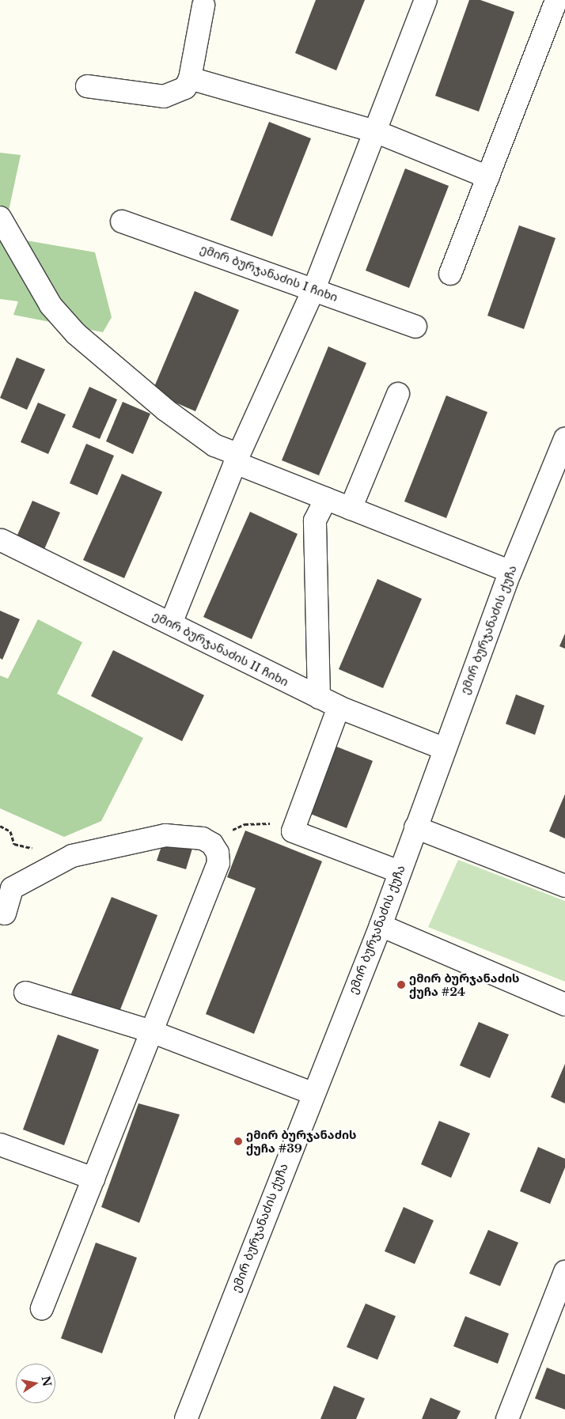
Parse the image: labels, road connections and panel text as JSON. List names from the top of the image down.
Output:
{
  "streets": {
    "street": ["ემირ ბურჯანაძის I ჩიხი", "ემირ ბურჯანაძის ქუჩა", "ემირ ბურჯანაძის II ჩიხი"]
  },
  "crossings": [
    ["ემირ ბურჯანაძის ქუჩა", "ემირ ბურჯანაძის II ჩიხი"]
  ],
  "places": ["ემირ ბურჯანაძის ქუჩა #24", "ემირ ბურჯანაძის ქუჩა #39"],
  "north": "right"
}
